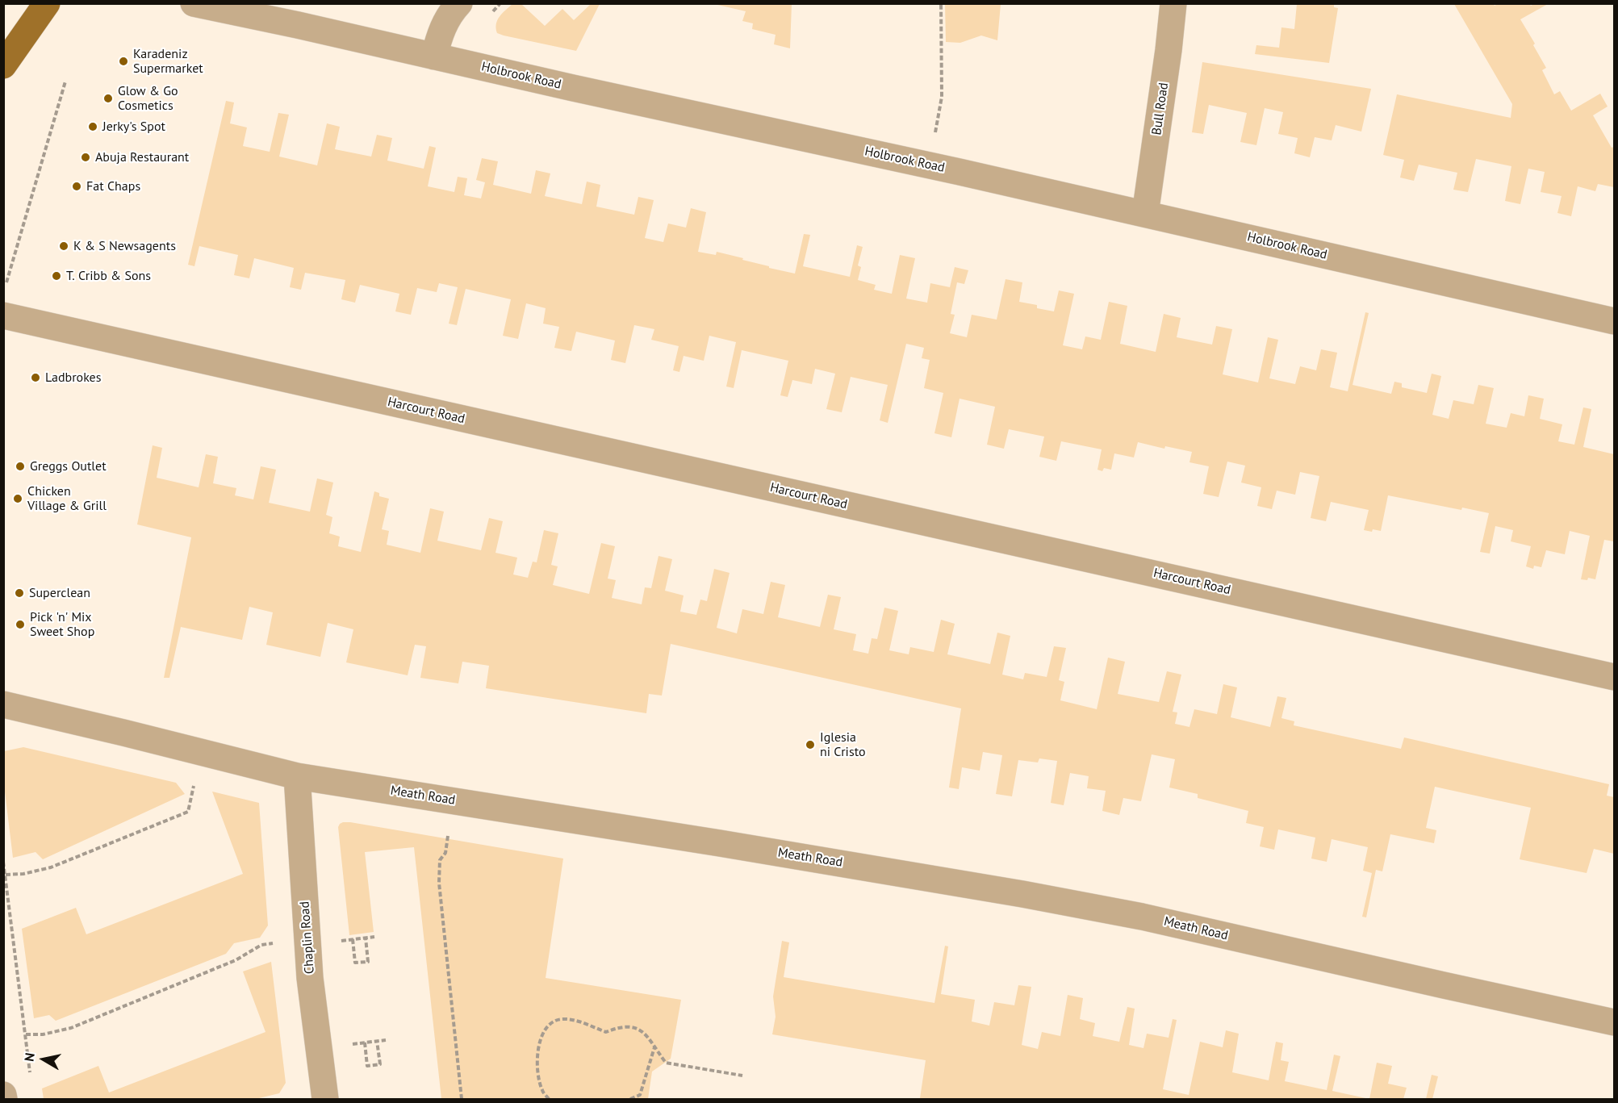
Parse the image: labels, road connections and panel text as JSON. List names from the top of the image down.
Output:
{
  "streets": {
    "street": [
      "Holbrook Road",
      "Bull Road",
      "Harcourt Road",
      "Meath Road",
      "Chaplin Road"
    ]
  },
  "crossings": [
    ["Holbrook Road", "Bull Road"],
    ["Meath Road", "Chaplin Road"]
  ],
  "places": [
    "Karadeniz Supermarket",
    "Glow & Go Cosmetics",
    "Jerky's Spot",
    "Abuja Restaurant",
    "Fat Chaps",
    "K & S Newsagents",
    "T. Cribb & Sons",
    "Ladbrokes",
    "Greggs Outlet",
    "Chicken Village & Grill",
    "Superclean",
    "Pick 'n' Mix Sweet Shop",
    "Iglesia ni Cristo"
  ],
  "north": "left"
}
